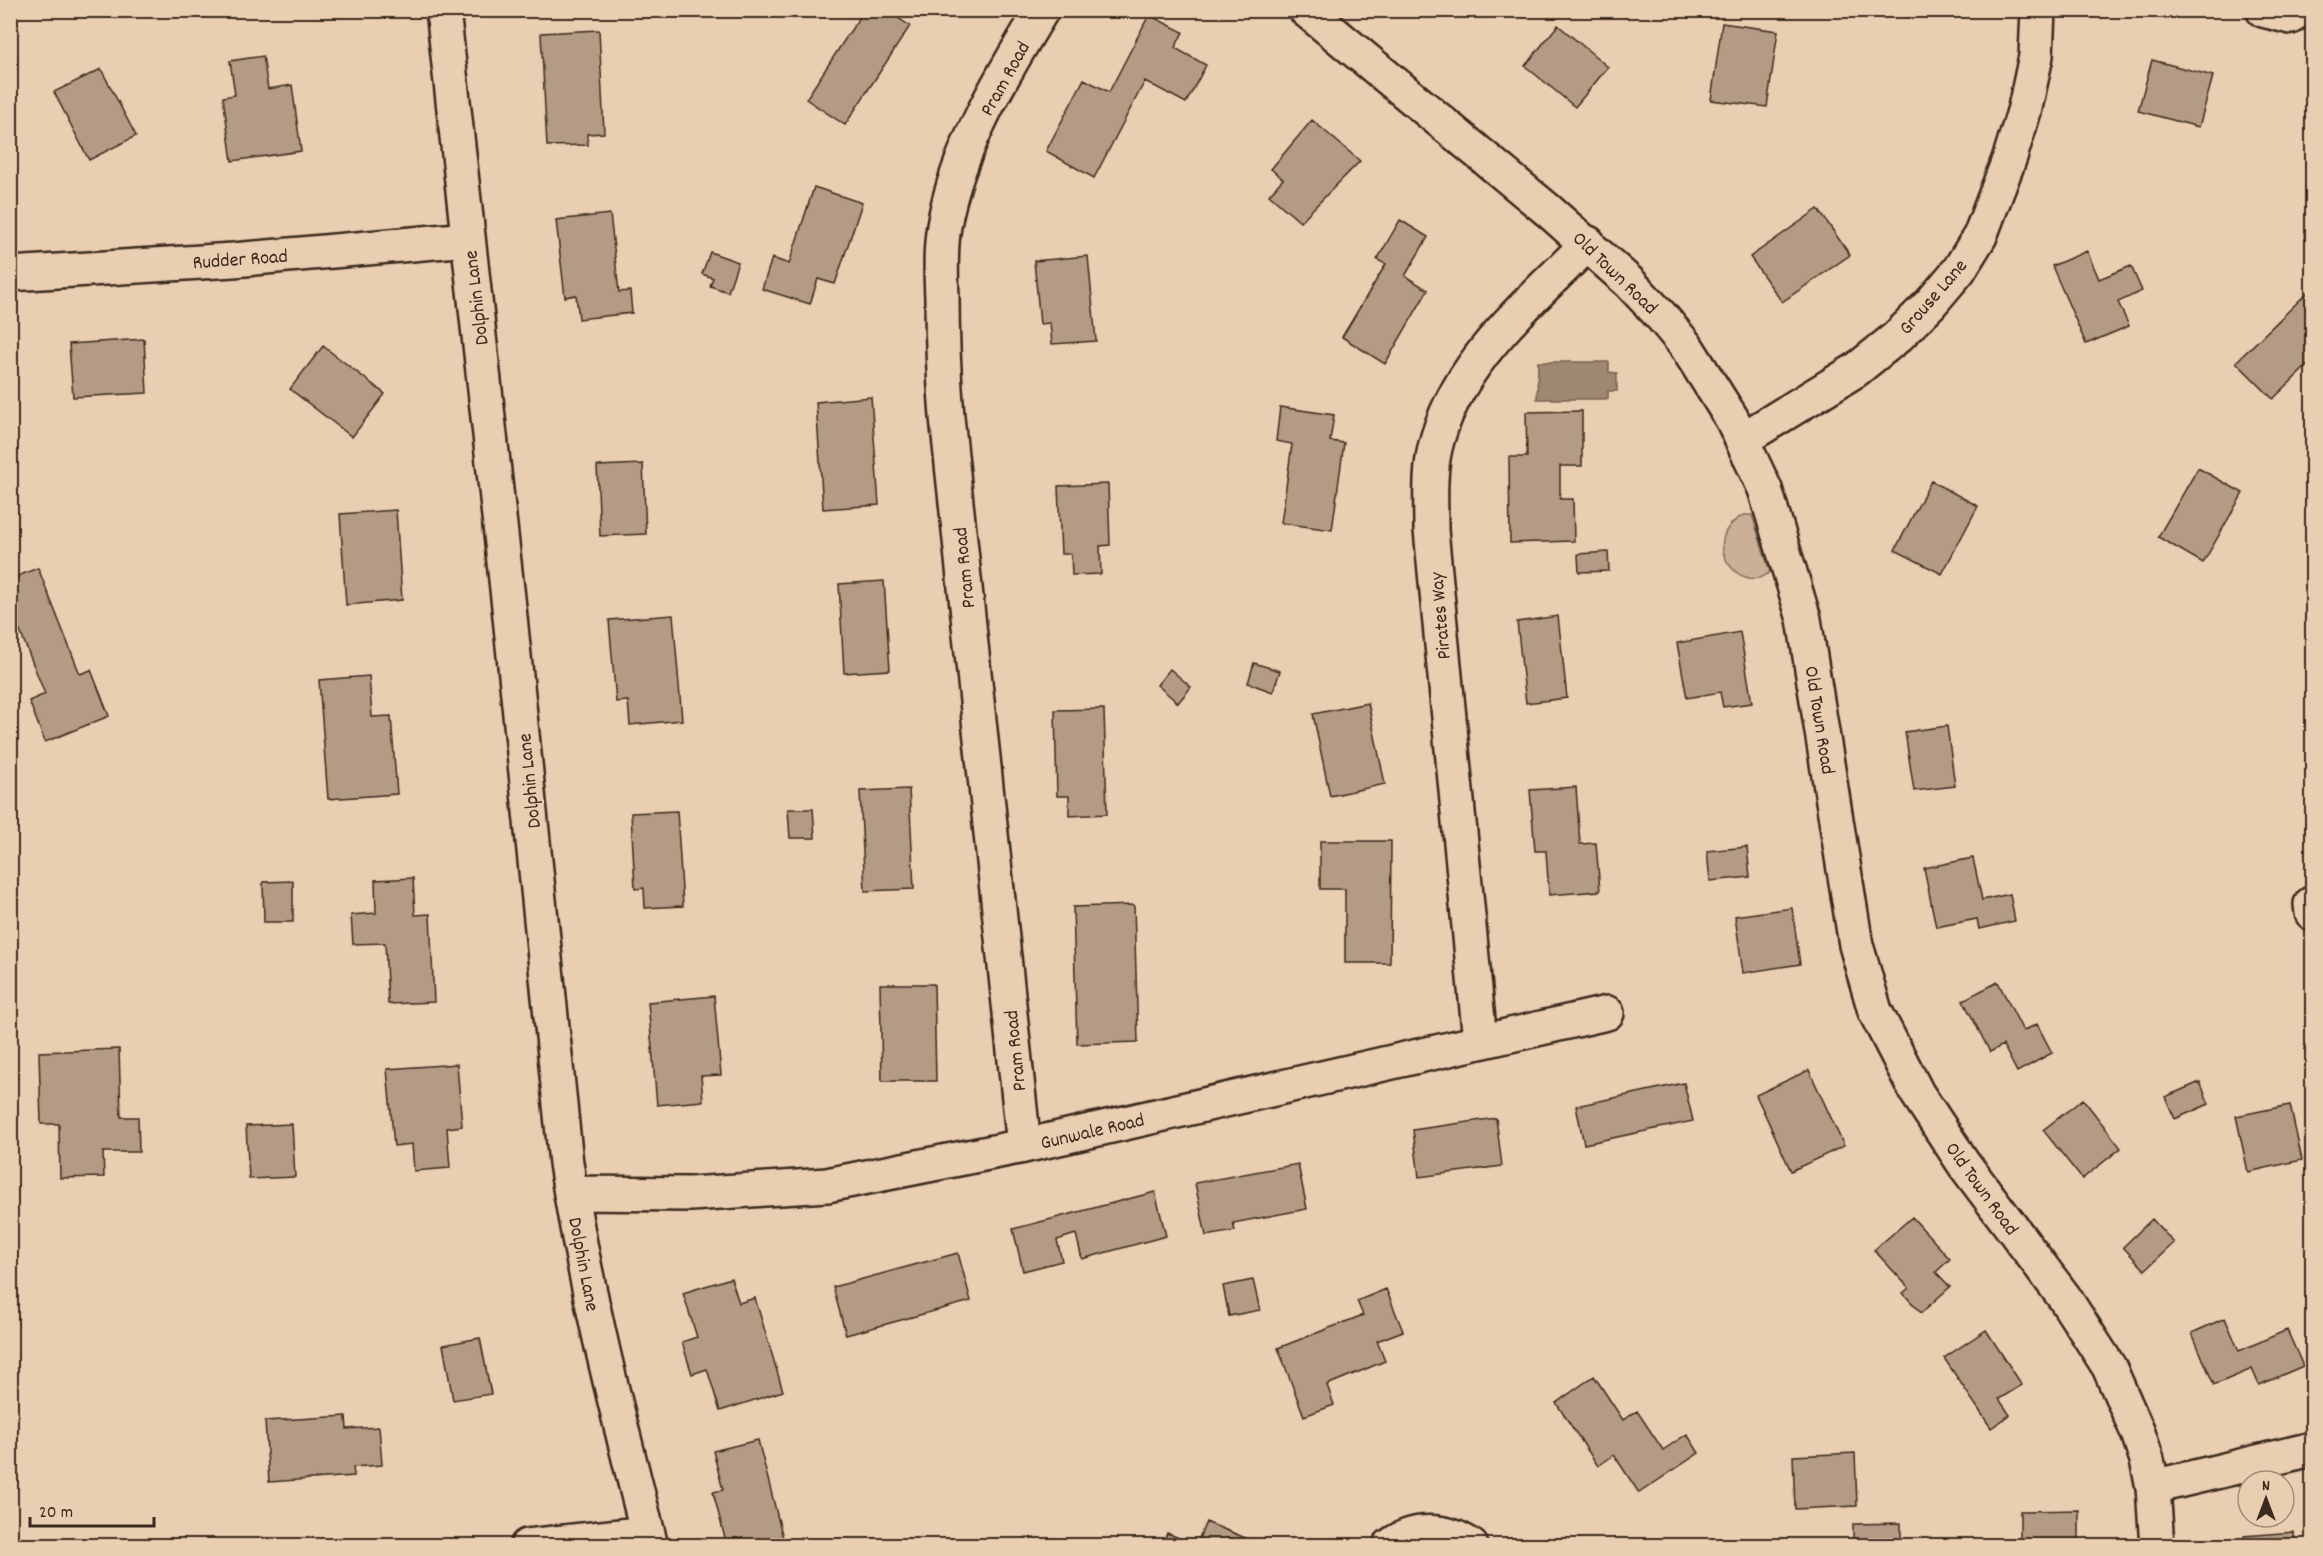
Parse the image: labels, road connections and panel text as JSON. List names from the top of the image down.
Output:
{
  "streets": {
    "street": [
      "Pram Road",
      "Rudder Road",
      "Old Town Road",
      "Grouse Lane",
      "Dolphin Lane",
      "Pirates Way",
      "Gunwale Road"
    ]
  },
  "crossings": [
    ["Pram Road", "Gunwale Road"],
    ["Rudder Road", "Dolphin Lane"],
    ["Old Town Road", "Grouse Lane"],
    ["Old Town Road", "Pirates Way"],
    ["Dolphin Lane", "Gunwale Road"],
    ["Pirates Way", "Gunwale Road"]
  ],
  "scale_bar": "20 m",
  "north": "top"
}
